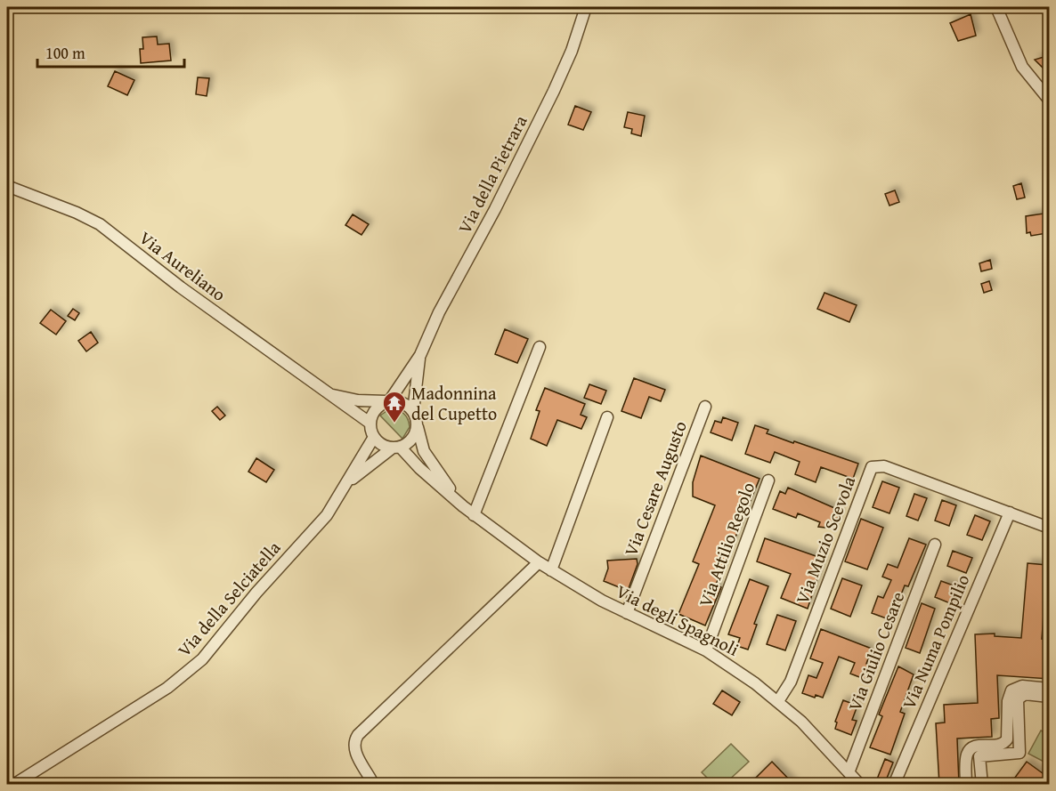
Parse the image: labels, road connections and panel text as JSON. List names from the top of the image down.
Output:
{
  "streets": {
    "street": [
      "Via della Pietrara",
      "Via Aureliano",
      "Via Cesare Augusto",
      "Via Muzio Scevola",
      "Via Attilio Regolo",
      "Via della Selciatella",
      "Via degli Spagnoli",
      "Via Numa Pompilio",
      "Via Giulio Cesare"
    ]
  },
  "crossings": [
    ["Via della Pietrara", "Via Aureliano"],
    ["Via della Pietrara", "Via della Selciatella"],
    ["Via Aureliano", "Via della Selciatella"],
    ["Via Cesare Augusto", "Via degli Spagnoli"],
    ["Via Muzio Scevola", "Via degli Spagnoli"],
    ["Via Muzio Scevola", "Via Numa Pompilio"],
    ["Via Attilio Regolo", "Via degli Spagnoli"],
    ["Via degli Spagnoli", "Via Giulio Cesare"]
  ],
  "places": {
    "temple": ["Madonnina del Cupetto"]
  },
  "scale_bar": "100 m"
}
